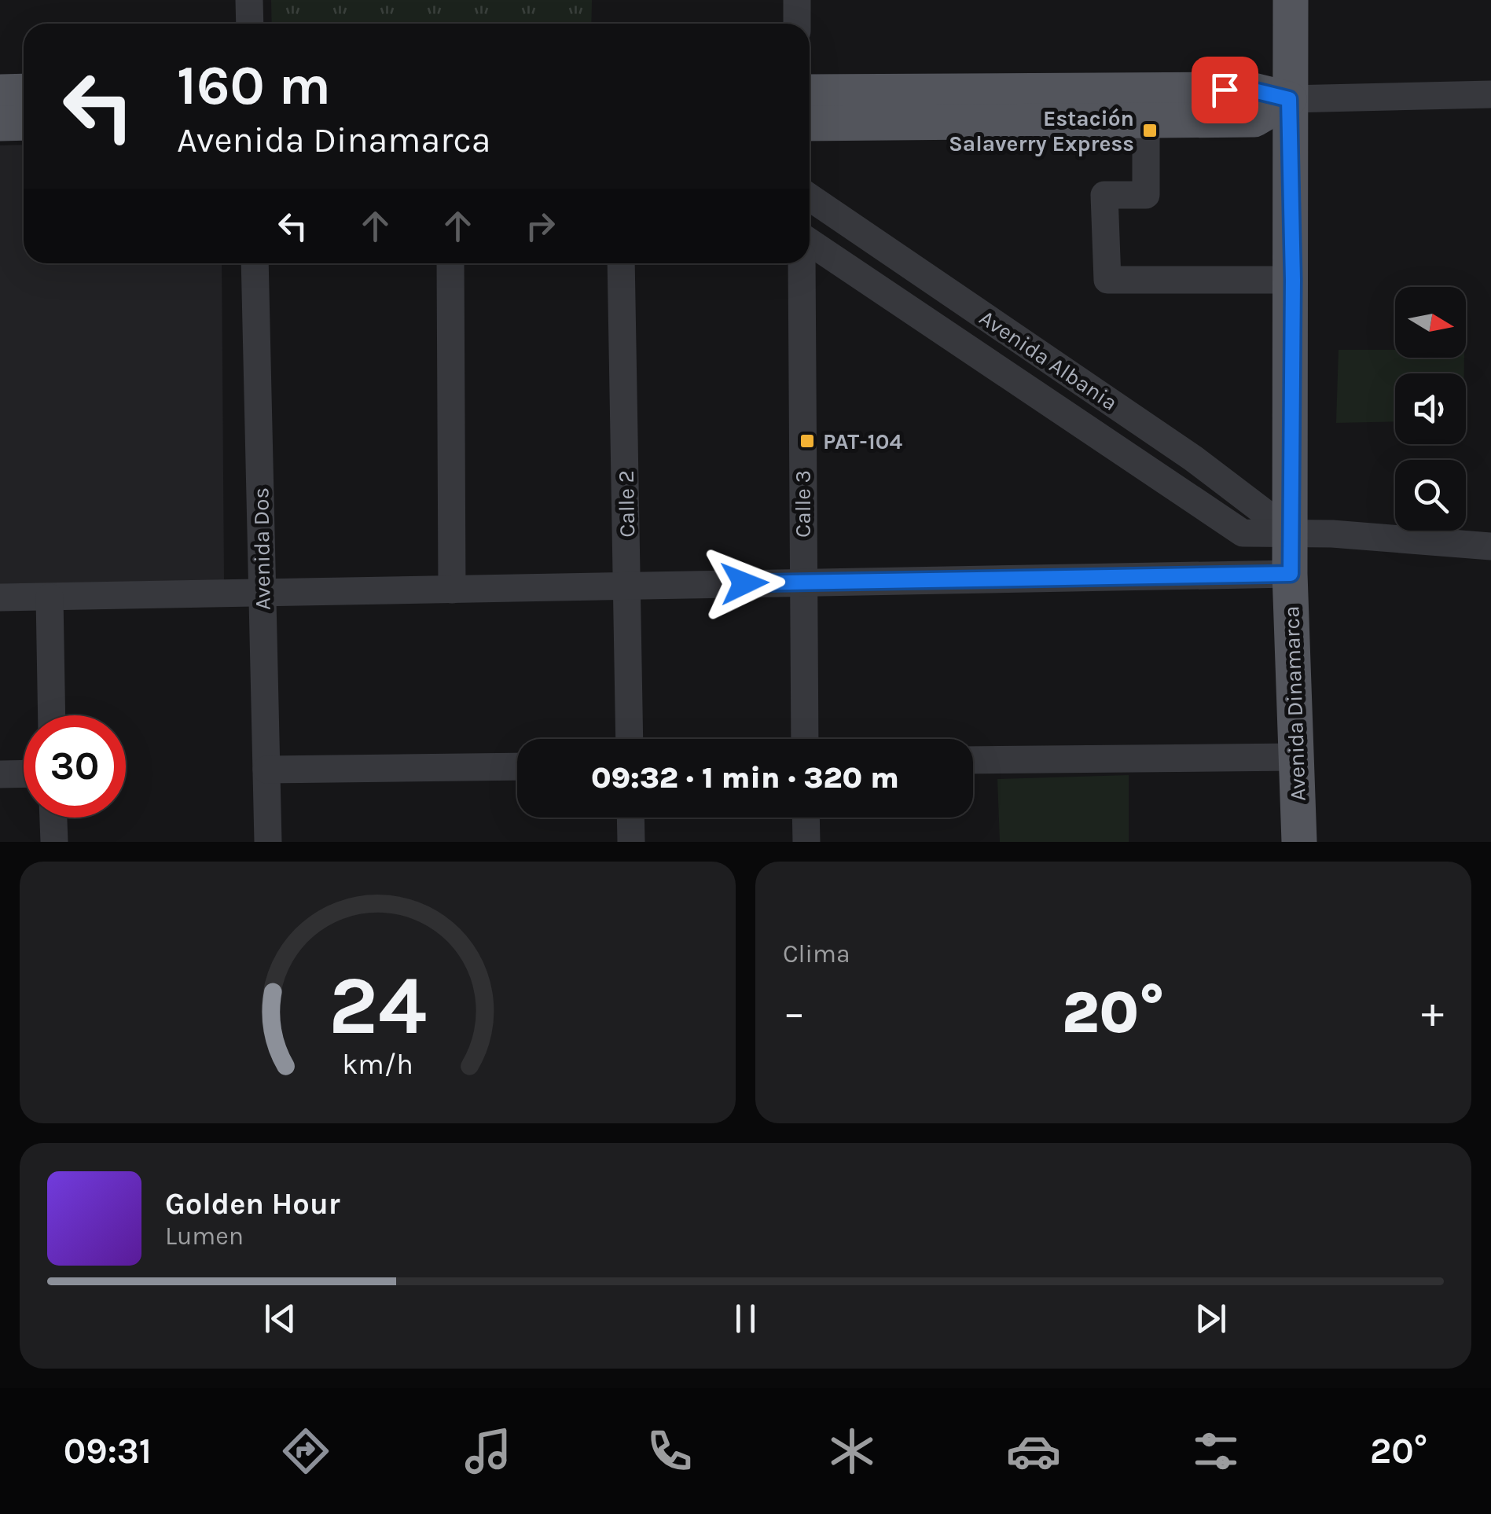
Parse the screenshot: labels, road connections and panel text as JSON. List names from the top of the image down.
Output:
{
  "streets": {
    "main road": ["Avenida Dinamarca"],
    "street": [
      "Avenida Albania",
      "Calle 2",
      "Calle 3",
      "Avenida Dos"
    ]
  },
  "crossings": [
    ["Avenida Albania", "Avenida Dinamarca"]
  ],
  "places": {
    "transit": ["Estación Salaverry Express", "PAT-104"]
  },
  "north": "right",
  "page": {
    "turn": ["160 m", "Avenida Dinamarca"],
    "limit": "30",
    "trip": "09:32 · 1 min · 320 m",
    "tile": "Clima",
    "heat": ["−", "20°", "+"],
    "song": ["Golden Hour", "Lumen"],
    "tabs": ["09:31", "20°"],
    "gauge": ["24", "km/h"]
  }
}
